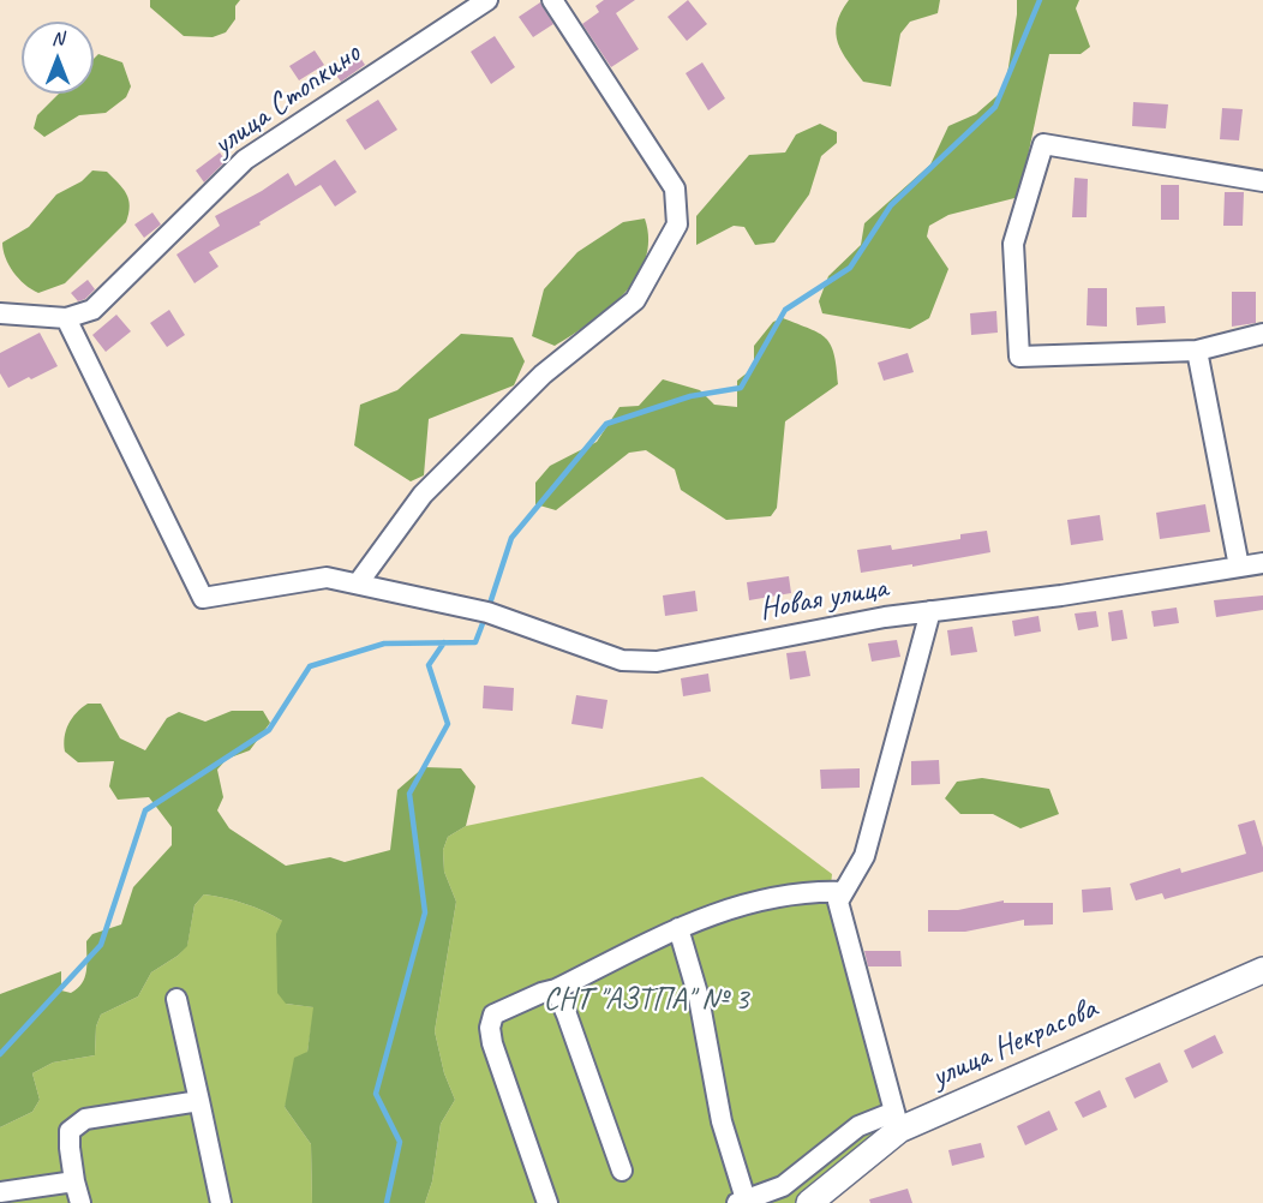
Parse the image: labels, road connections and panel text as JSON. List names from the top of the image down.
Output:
{
  "streets": {
    "main road": ["улица Некрасова"],
    "street": ["улица Стопкино", "Новая улица"]
  },
  "crossings": [
    ["улица Стопкино", "Новая улица"]
  ],
  "parks": ["СНТ \"АЗТПА\" № 3"],
  "north": "top"
}
